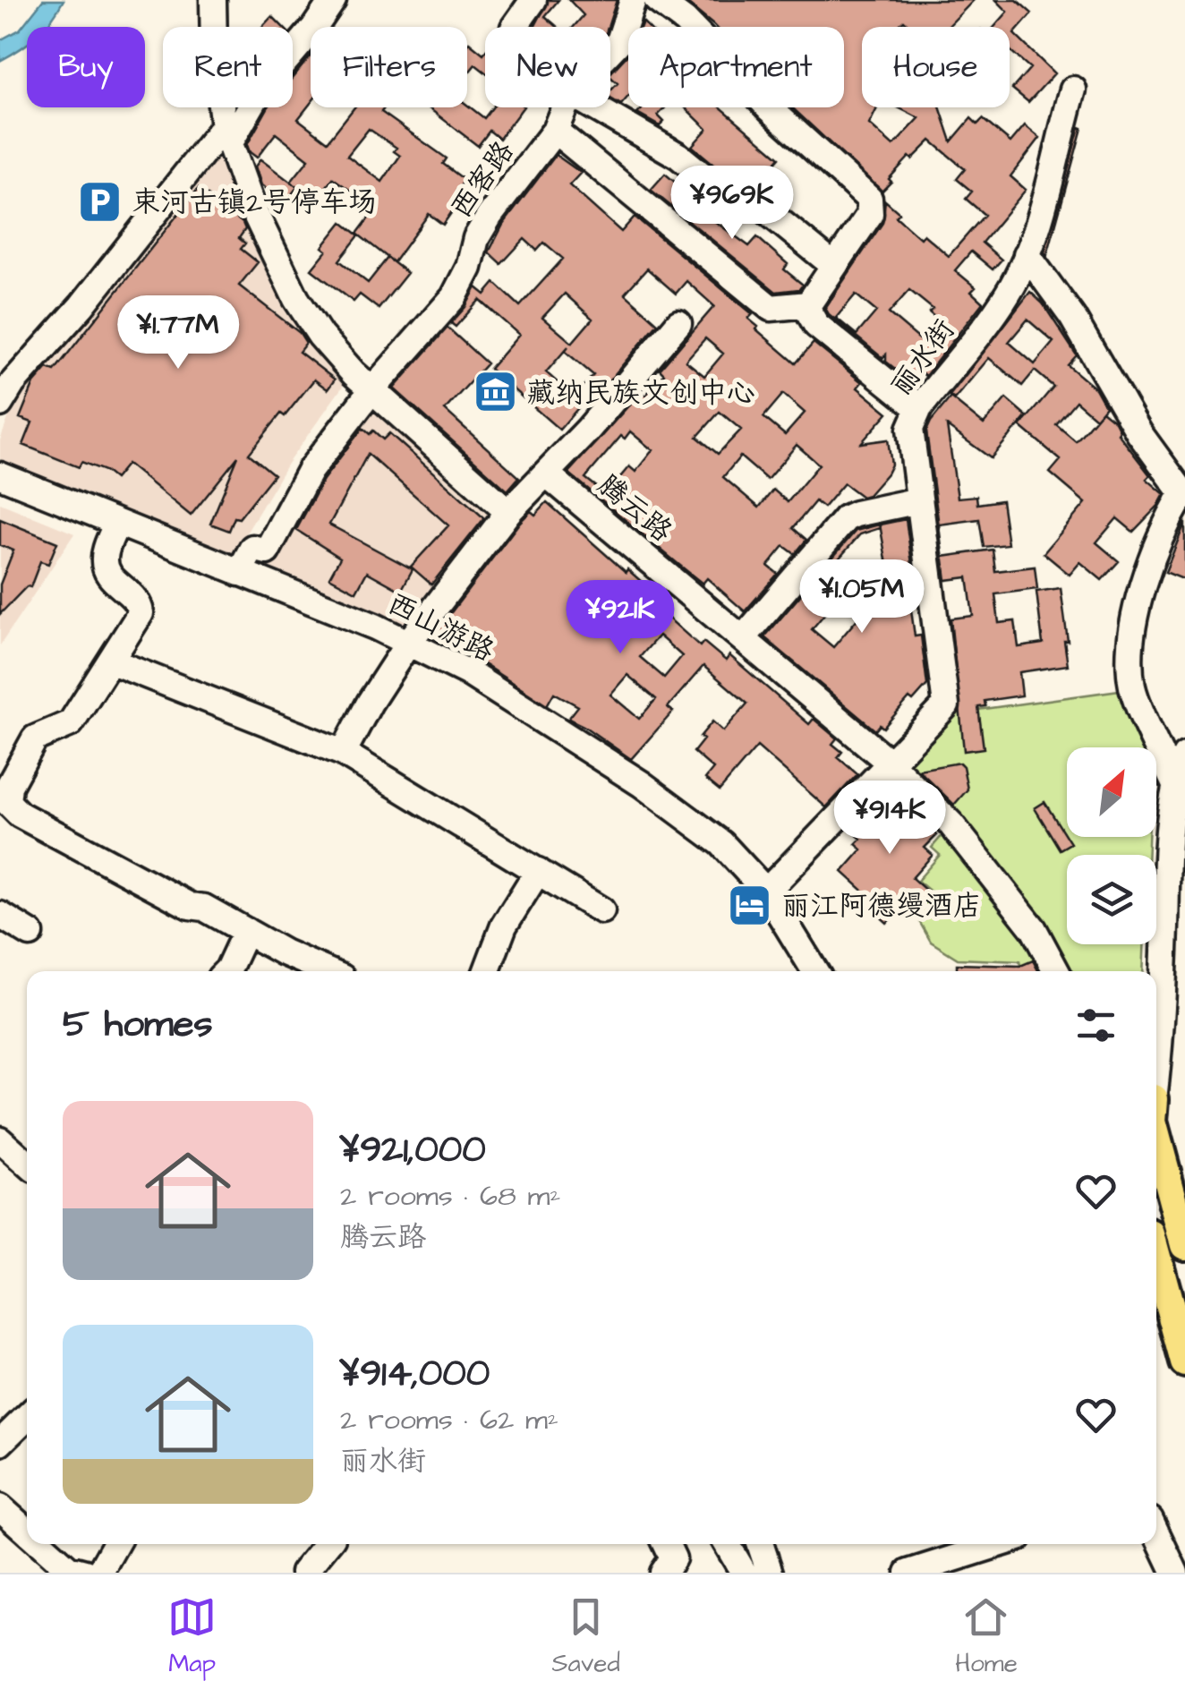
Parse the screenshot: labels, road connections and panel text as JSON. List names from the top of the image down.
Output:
{
  "streets": {
    "street": [
      "西客路",
      "丽水街",
      "腾云路",
      "西山游路"
    ]
  },
  "crossings": [
    ["西客路", "西山游路"],
    ["丽水街", "腾云路"]
  ],
  "places": {
    "parking": ["束河古镇2号停车场"],
    "museum": ["藏纳民族文创中心"],
    "hotel": ["丽江阿德缦酒店"]
  },
  "north": "top right",
  "page": {
    "chip": [
      "Buy",
      "Rent",
      "Filters",
      "New",
      "Apartment",
      "House"
    ],
    "price": [
      "¥969K",
      "¥1.77M",
      "¥1.05M",
      "¥921K",
      "¥914K"
    ],
    "heading": "5 homes",
    "list": [
      {
        "name": "¥921,000",
        "note": "2 rooms · 68 m² · 腾云路"
      },
      {
        "name": "¥914,000",
        "note": "2 rooms · 62 m² · 丽水街"
      }
    ],
    "tabs": ["Map", "Saved", "Home"]
  }
}
